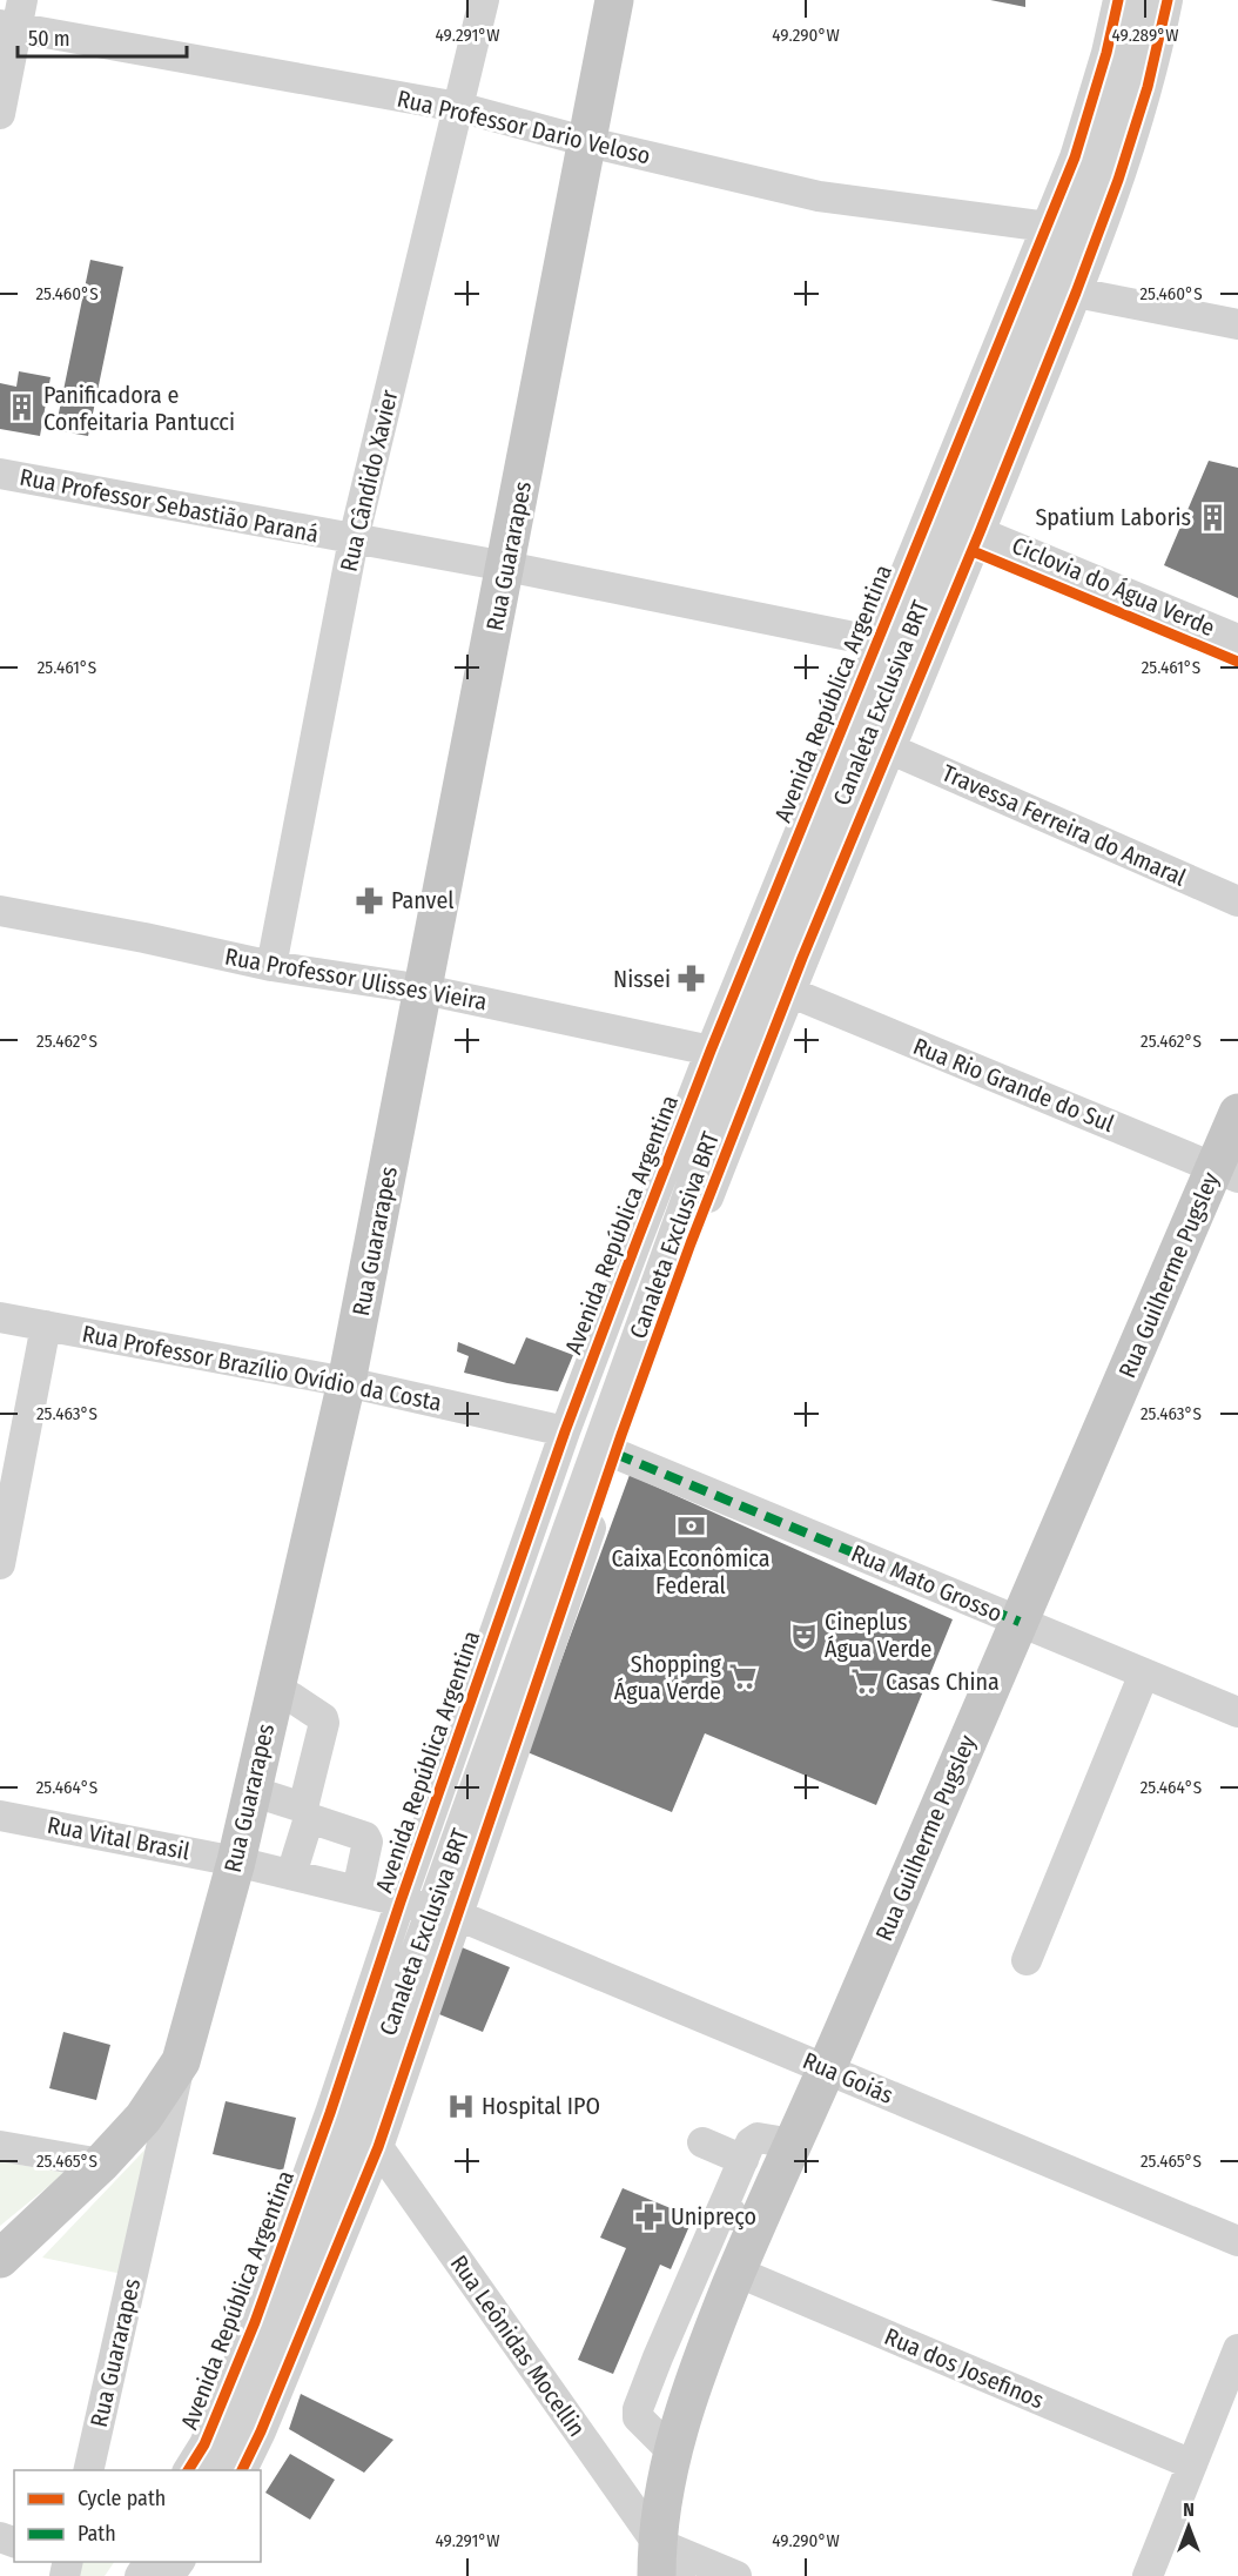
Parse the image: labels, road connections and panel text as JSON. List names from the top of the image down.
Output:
{
  "streets": {
    "main road": ["Rua Guararapes", "Rua Guilherme Pugsley"],
    "street": [
      "Rua Professor Dario Veloso",
      "Rua Cândido Xavier",
      "Rua Professor Sebastião Paraná",
      "Avenida República Argentina",
      "Canaleta Exclusiva BRT",
      "Travessa Ferreira do Amaral",
      "Rua Professor Ulisses Vieira",
      "Rua Rio Grande do Sul",
      "Rua Professor Brazílio Ovídio da Costa",
      "Rua Mato Grosso",
      "Rua Vital Brasil",
      "Rua Goiás",
      "Rua Leônidas Mocellin",
      "Rua dos Josefinos"
    ],
    "cycle path": ["Ciclovia do Água Verde"]
  },
  "crossings": [
    ["Rua Professor Dario Veloso", "Rua Cândido Xavier"],
    ["Rua Professor Dario Veloso", "Rua Guararapes"],
    ["Rua Professor Dario Veloso", "Avenida República Argentina"],
    ["Rua Cândido Xavier", "Rua Professor Sebastião Paraná"],
    ["Rua Cândido Xavier", "Rua Professor Ulisses Vieira"],
    ["Rua Professor Sebastião Paraná", "Rua Guararapes"],
    ["Rua Professor Sebastião Paraná", "Avenida República Argentina"],
    ["Rua Guararapes", "Rua Professor Ulisses Vieira"],
    ["Rua Guararapes", "Rua Professor Brazílio Ovídio da Costa"],
    ["Rua Guararapes", "Rua Vital Brasil"],
    ["Avenida República Argentina", "Rua Professor Ulisses Vieira"],
    ["Avenida República Argentina", "Rua Professor Brazílio Ovídio da Costa"],
    ["Avenida República Argentina", "Rua Vital Brasil"],
    ["Avenida República Argentina", "Rua Goiás"],
    ["Canaleta Exclusiva BRT", "Rua Goiás"],
    ["Rua Rio Grande do Sul", "Rua Guilherme Pugsley"],
    ["Rua Guilherme Pugsley", "Rua Mato Grosso"],
    ["Rua Guilherme Pugsley", "Rua Goiás"],
    ["Rua Guilherme Pugsley", "Rua Leônidas Mocellin"],
    ["Rua Guilherme Pugsley", "Rua dos Josefinos"],
    ["Rua Vital Brasil", "Rua Goiás"]
  ],
  "places": {
    "building": ["Panificadora e Confeitaria Pantucci", "Spatium Laboris"],
    "pharmacy": ["Panvel", "Nissei", "Unipreço"],
    "bank": ["Caixa Econômica Federal"],
    "theatre": ["Cineplus Água Verde"],
    "supermarket": ["Shopping Água Verde", "Casas China"],
    "hospital": ["Hospital IPO"]
  },
  "legend": ["Cycle path", "Path"],
  "scale_bar": "50 m",
  "north": "top",
  "coordinates": [
    "49.291°W",
    "49.290°W",
    "49.289°W",
    "25.460°S",
    "25.461°S",
    "25.462°S",
    "25.463°S",
    "25.464°S",
    "25.465°S"
  ]
}
